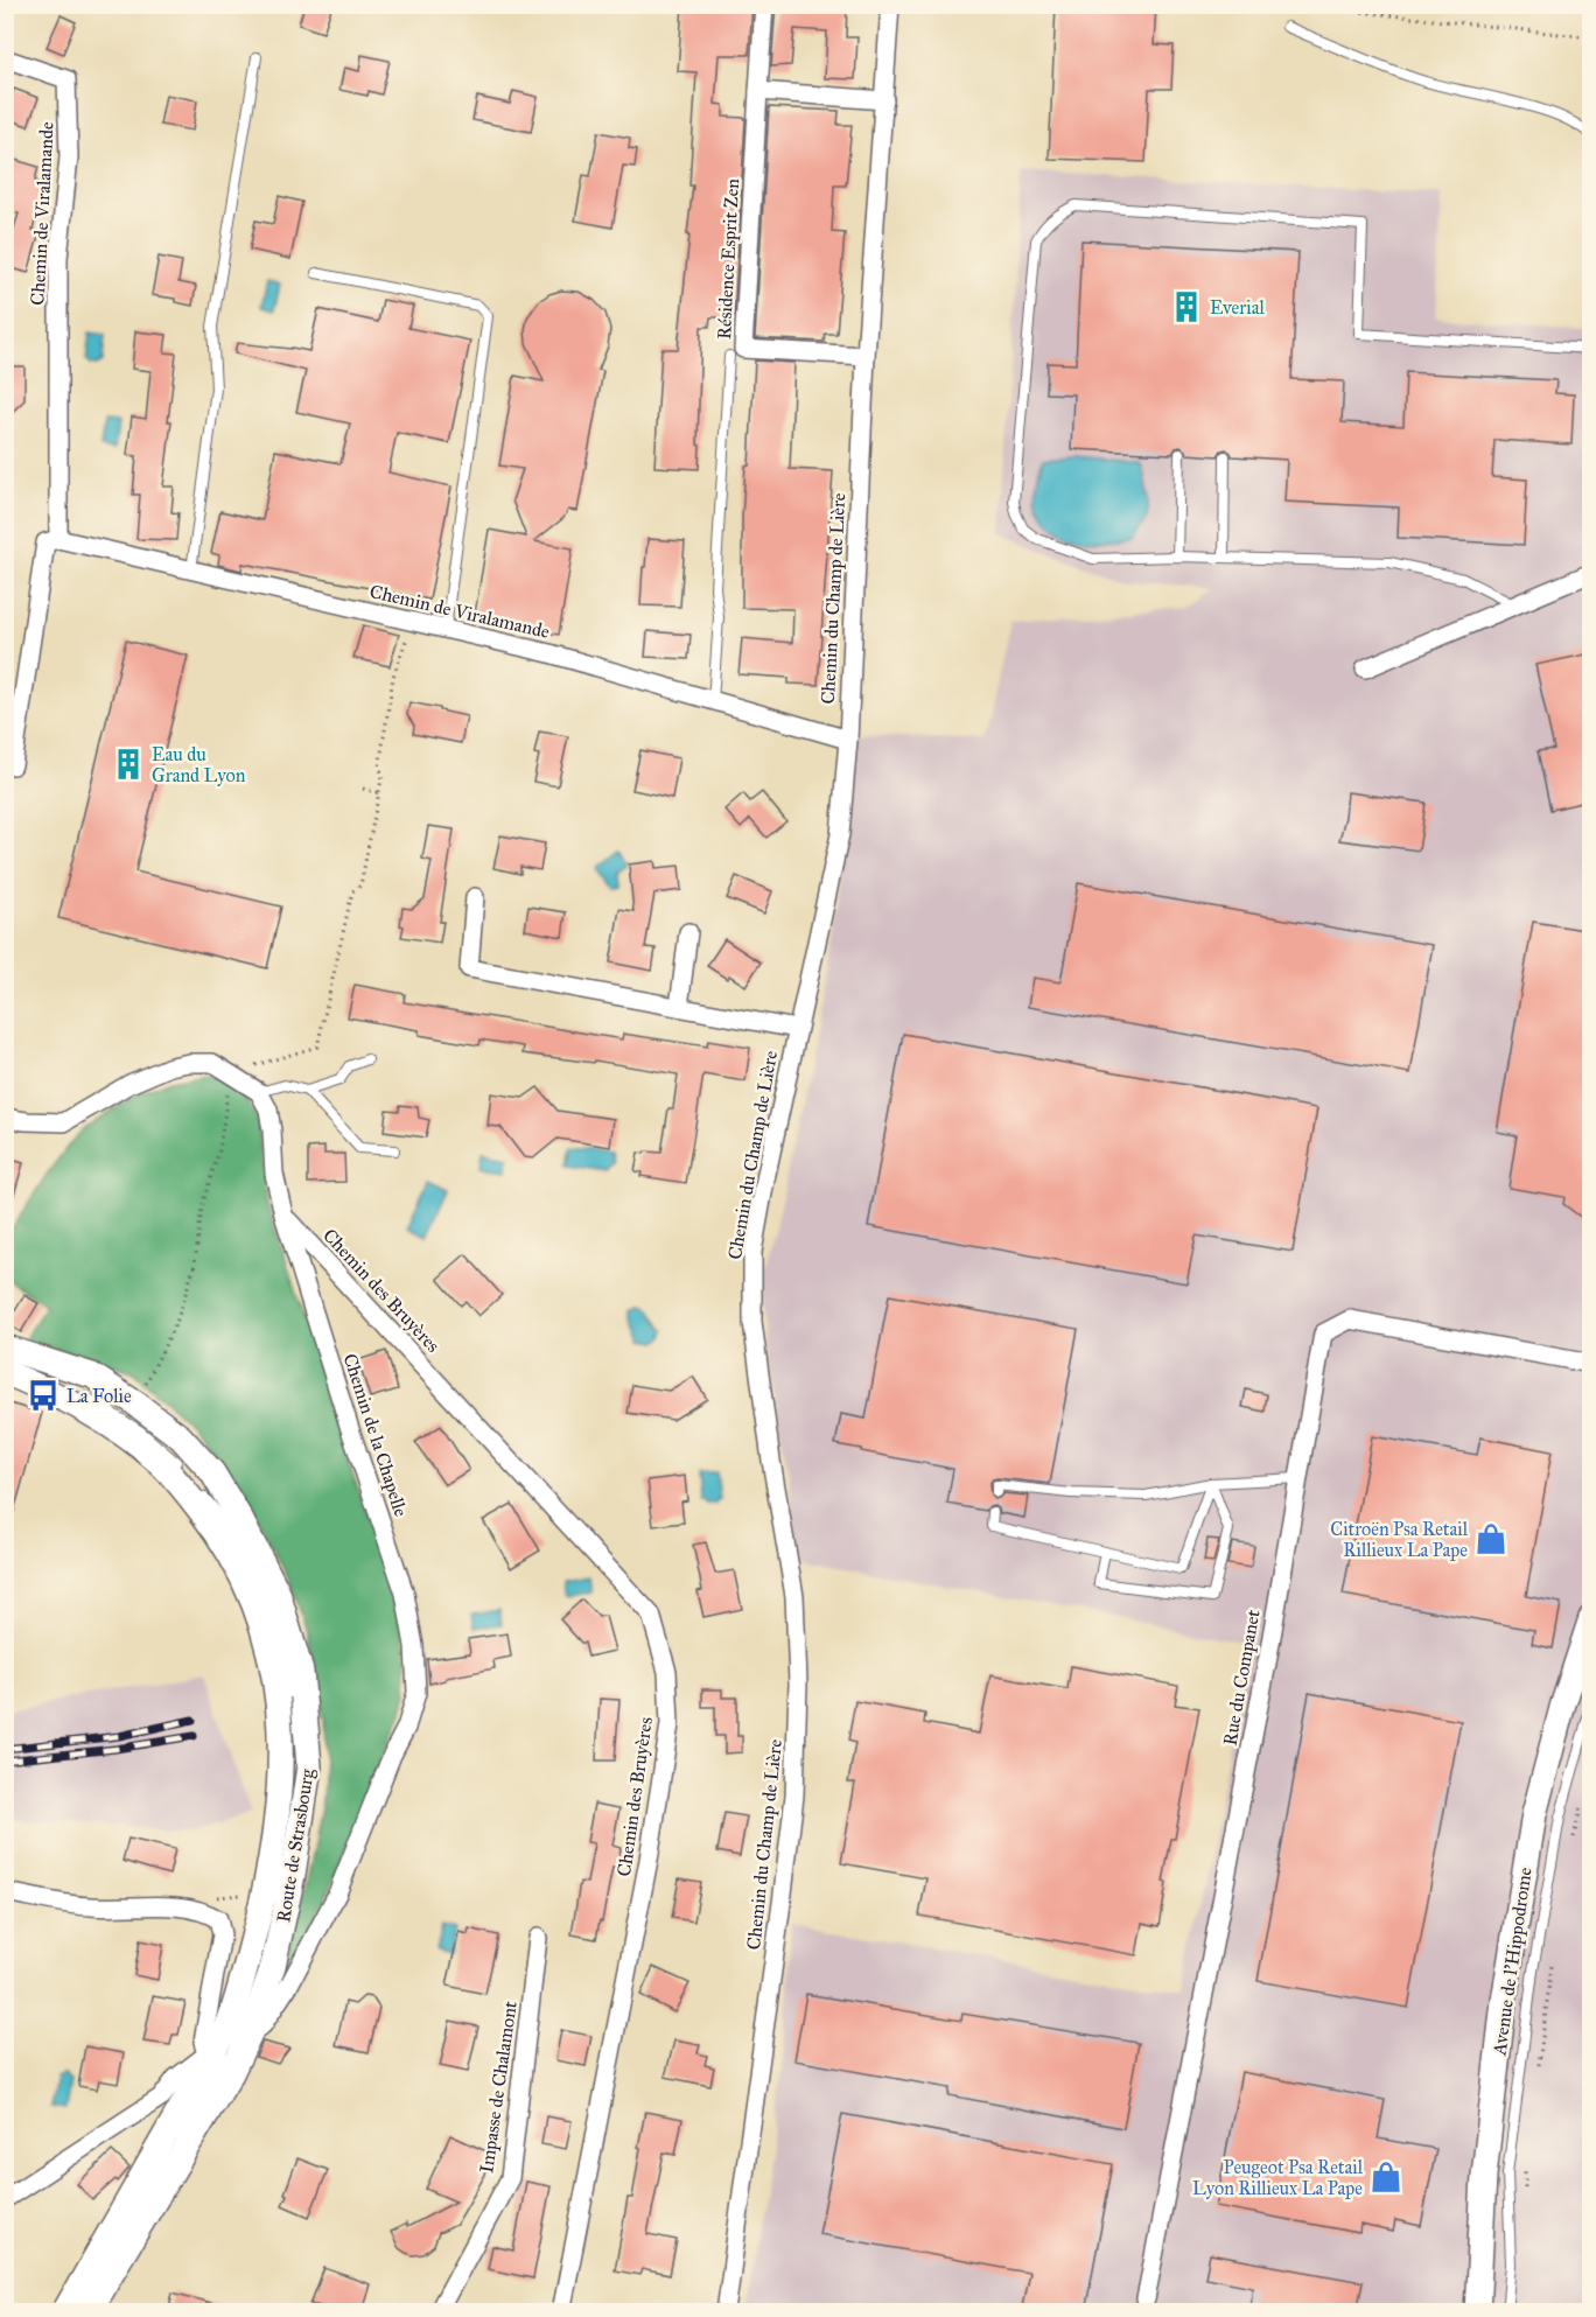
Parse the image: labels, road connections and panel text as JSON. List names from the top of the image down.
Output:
{
  "streets": {
    "main road": ["Route de Strasbourg", "Avenue de l'Hippodrome"],
    "street": [
      "Chemin de Viralamande",
      "Résidence Esprit Zen",
      "Chemin du Champ de Lière",
      "Chemin des Bruyères",
      "Chemin de la Chapelle",
      "Rue du Companet",
      "Impasse de Chalamont"
    ]
  },
  "crossings": [
    ["Chemin de Viralamande", "Chemin du Champ de Lière"],
    ["Résidence Esprit Zen", "Chemin du Champ de Lière"],
    ["Chemin des Bruyères", "Chemin de la Chapelle"],
    ["Chemin de la Chapelle", "Route de Strasbourg"]
  ],
  "places": {
    "building": ["Everial", "Eau du Grand Lyon"],
    "bus stop": ["La Folie"],
    "shop": ["Citroën Psa Retail Rillieux La Pape", "Peugeot Psa Retail Lyon Rillieux La Pape"]
  }
}
